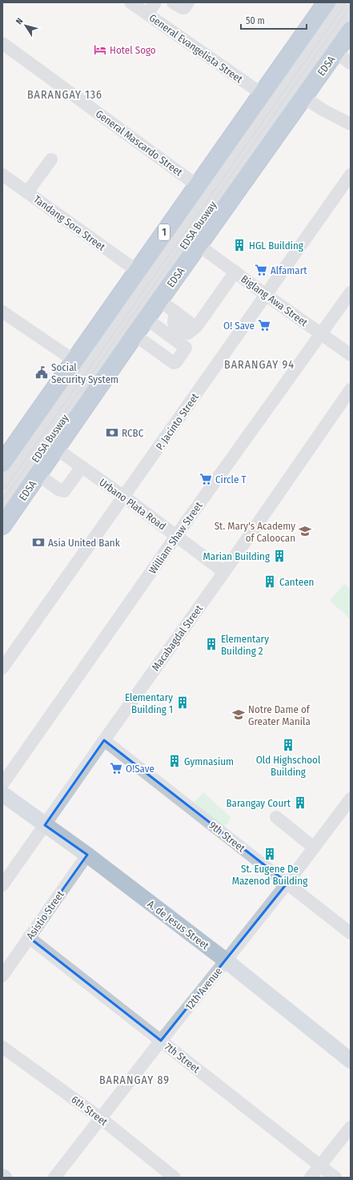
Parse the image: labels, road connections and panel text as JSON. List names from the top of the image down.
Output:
{
  "streets": {
    "highway": ["EDSA", "1"],
    "main road": ["A. de Jesus Street"],
    "street": [
      "General Evangelista Street",
      "General Mascardo Street",
      "Tandang Sora Street",
      "EDSA Busway",
      "Biglang Awa Street",
      "P. Jacinto Street",
      "Urbano Plata Road",
      "William Shaw Street",
      "Macabagdal Street",
      "9th Street",
      "Asistio Street",
      "12th Avenue",
      "7th Street",
      "6th Street"
    ]
  },
  "crossings": [
    ["General Evangelista Street", "1"],
    ["EDSA", "EDSA Busway"],
    ["EDSA", "Biglang Awa Street"],
    ["EDSA", "Urbano Plata Road"],
    ["General Mascardo Street", "1"],
    ["Tandang Sora Street", "1"],
    ["EDSA Busway", "Biglang Awa Street"],
    ["Biglang Awa Street", "P. Jacinto Street"],
    ["Biglang Awa Street", "William Shaw Street"],
    ["P. Jacinto Street", "Urbano Plata Road"],
    ["Urbano Plata Road", "William Shaw Street"],
    ["Urbano Plata Road", "Macabagdal Street"],
    ["Macabagdal Street", "9th Street"],
    ["Macabagdal Street", "A. de Jesus Street"],
    ["9th Street", "12th Avenue"],
    ["Asistio Street", "A. de Jesus Street"],
    ["Asistio Street", "7th Street"],
    ["A. de Jesus Street", "12th Avenue"],
    ["12th Avenue", "7th Street"],
    ["12th Avenue", "6th Street"]
  ],
  "districts": ["BARANGAY 136", "BARANGAY 94", "BARANGAY 89"],
  "places": {
    "hotel": ["Hotel Sogo"],
    "building": [
      "HGL Building",
      "Marian Building",
      "Canteen",
      "Elementary Building 2",
      "Elementary Building 1",
      "Old Highschool Building",
      "Gymnasium",
      "Barangay Court",
      "St. Eugene De Mazenod Building"
    ],
    "supermarket": [
      "Alfamart",
      "O! Save",
      "Circle T",
      "O!Save"
    ],
    "public building": ["Social Security System"],
    "bank": ["RCBC", "Asia United Bank"],
    "school or university": ["St. Mary's Academy of Caloocan", "Notre Dame of Greater Manila"]
  },
  "scale_bar": "50 m",
  "north": "top left"
}
